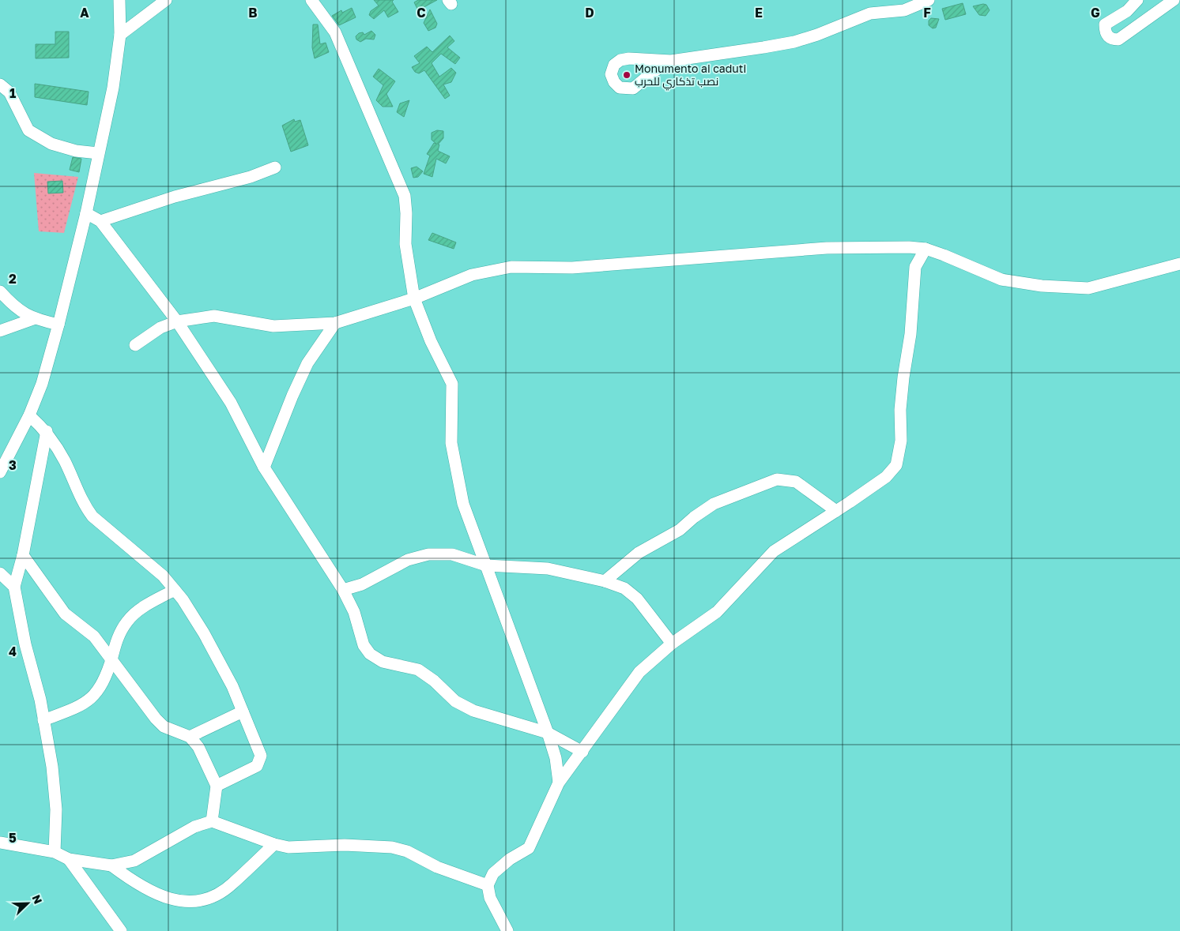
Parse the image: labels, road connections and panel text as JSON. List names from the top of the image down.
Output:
{
  "places": ["Monumento ai caduti نصب تذكاري للحرب"],
  "north": "top right",
  "grid": {
    "columns": [
      "A",
      "B",
      "C",
      "D",
      "E",
      "F",
      "G"
    ],
    "rows": [
      "1",
      "2",
      "3",
      "4",
      "5"
    ]
  }
}
